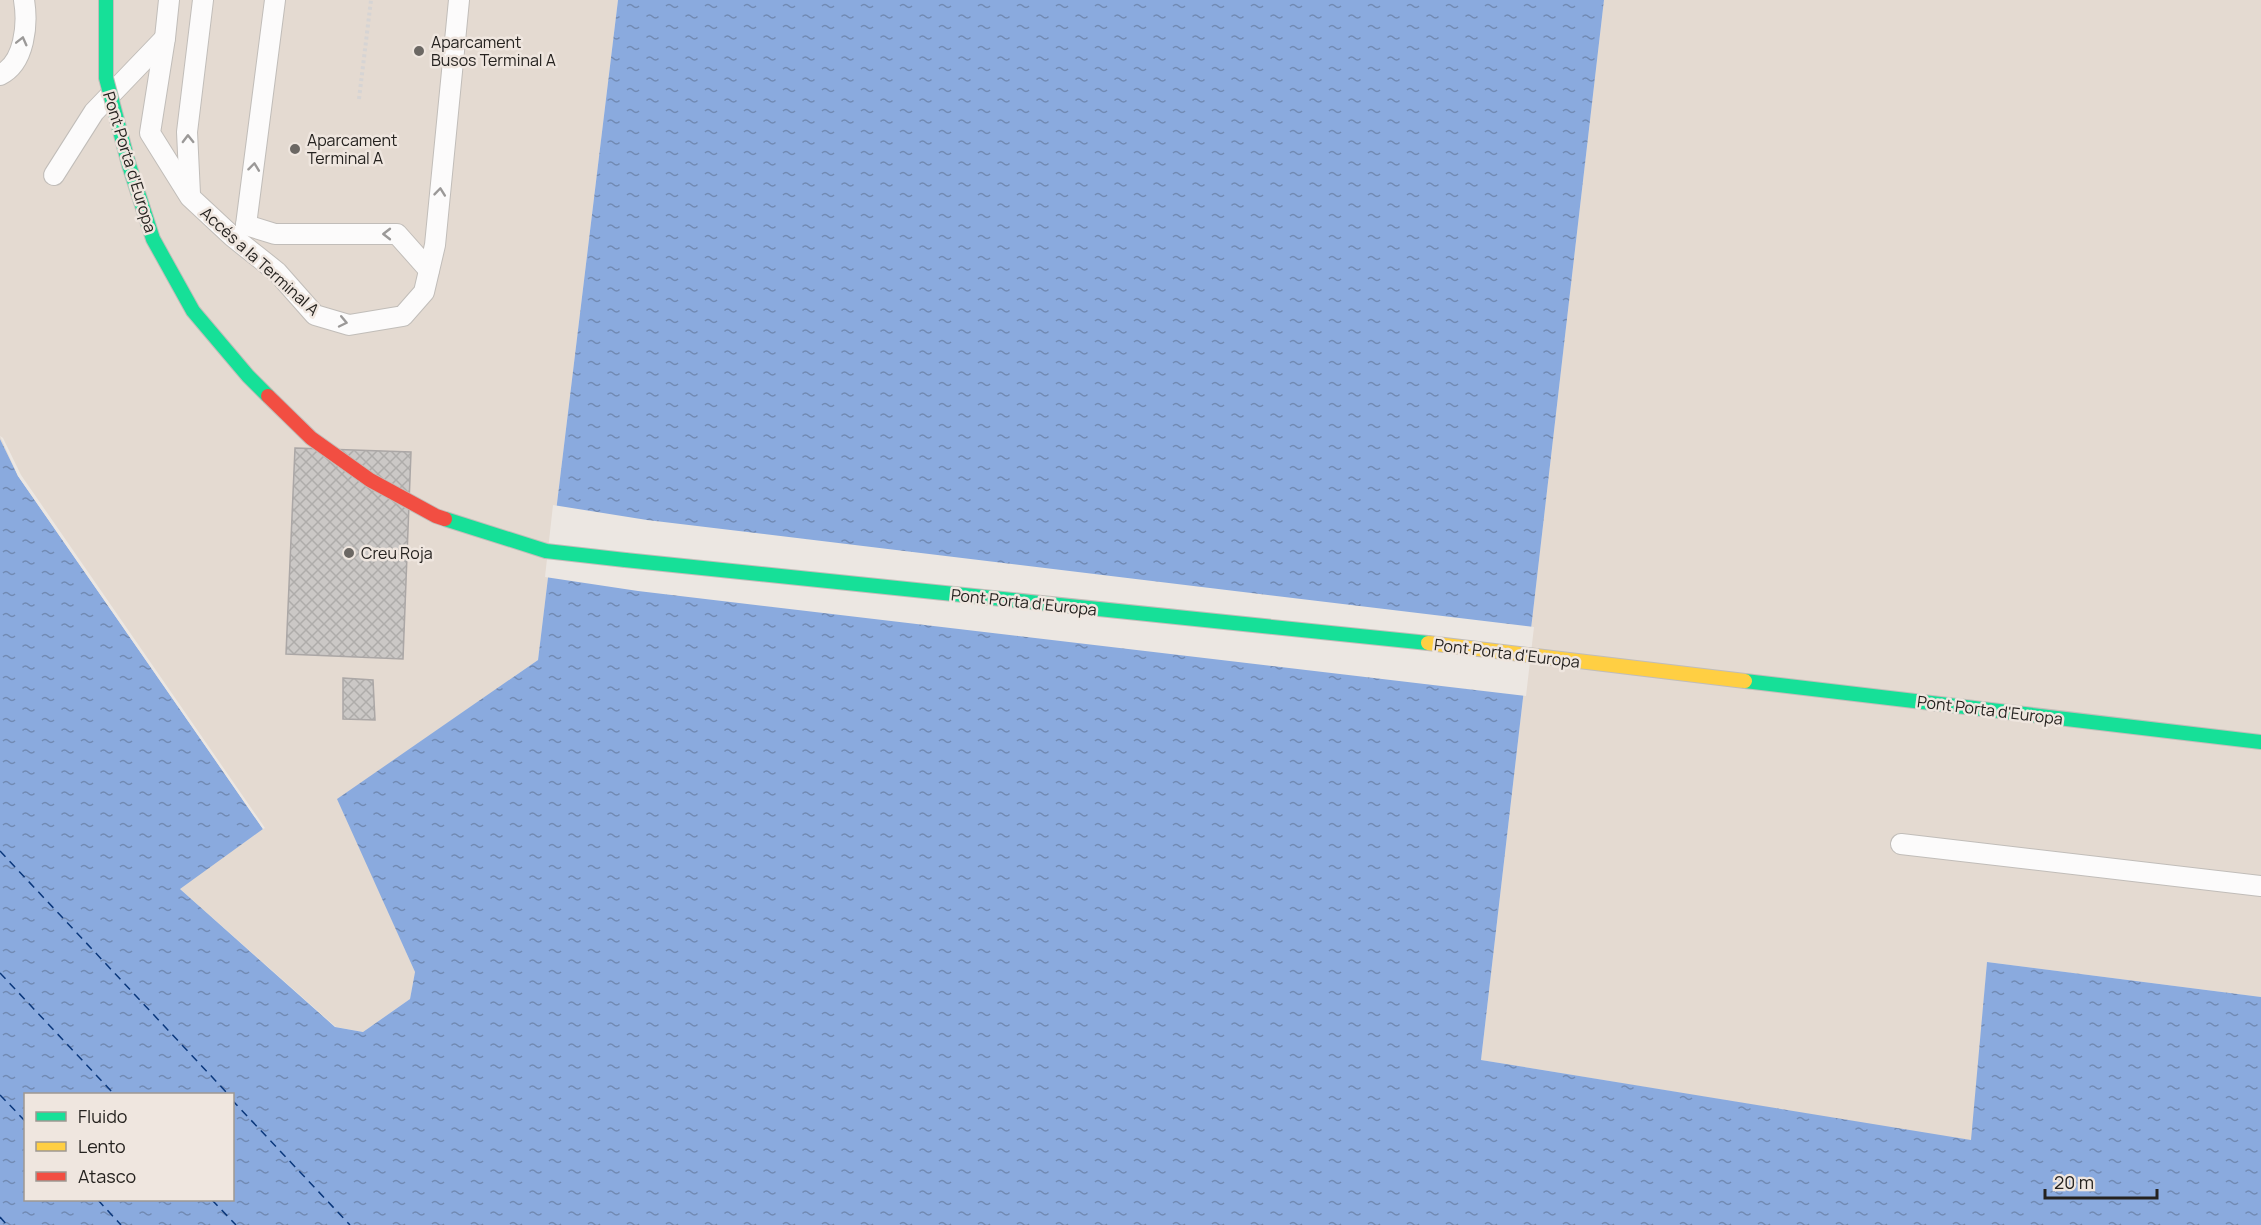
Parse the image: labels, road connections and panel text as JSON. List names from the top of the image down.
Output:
{
  "streets": {
    "street": ["Pont Porta d'Europa"],
    "lane": ["Accés a la Terminal A"]
  },
  "places": ["Aparcament Busos Terminal A", "Aparcament Terminal A", "Creu Roja"],
  "legend": ["Fluido", "Lento", "Atasco"],
  "scale_bar": "20 m"
}
